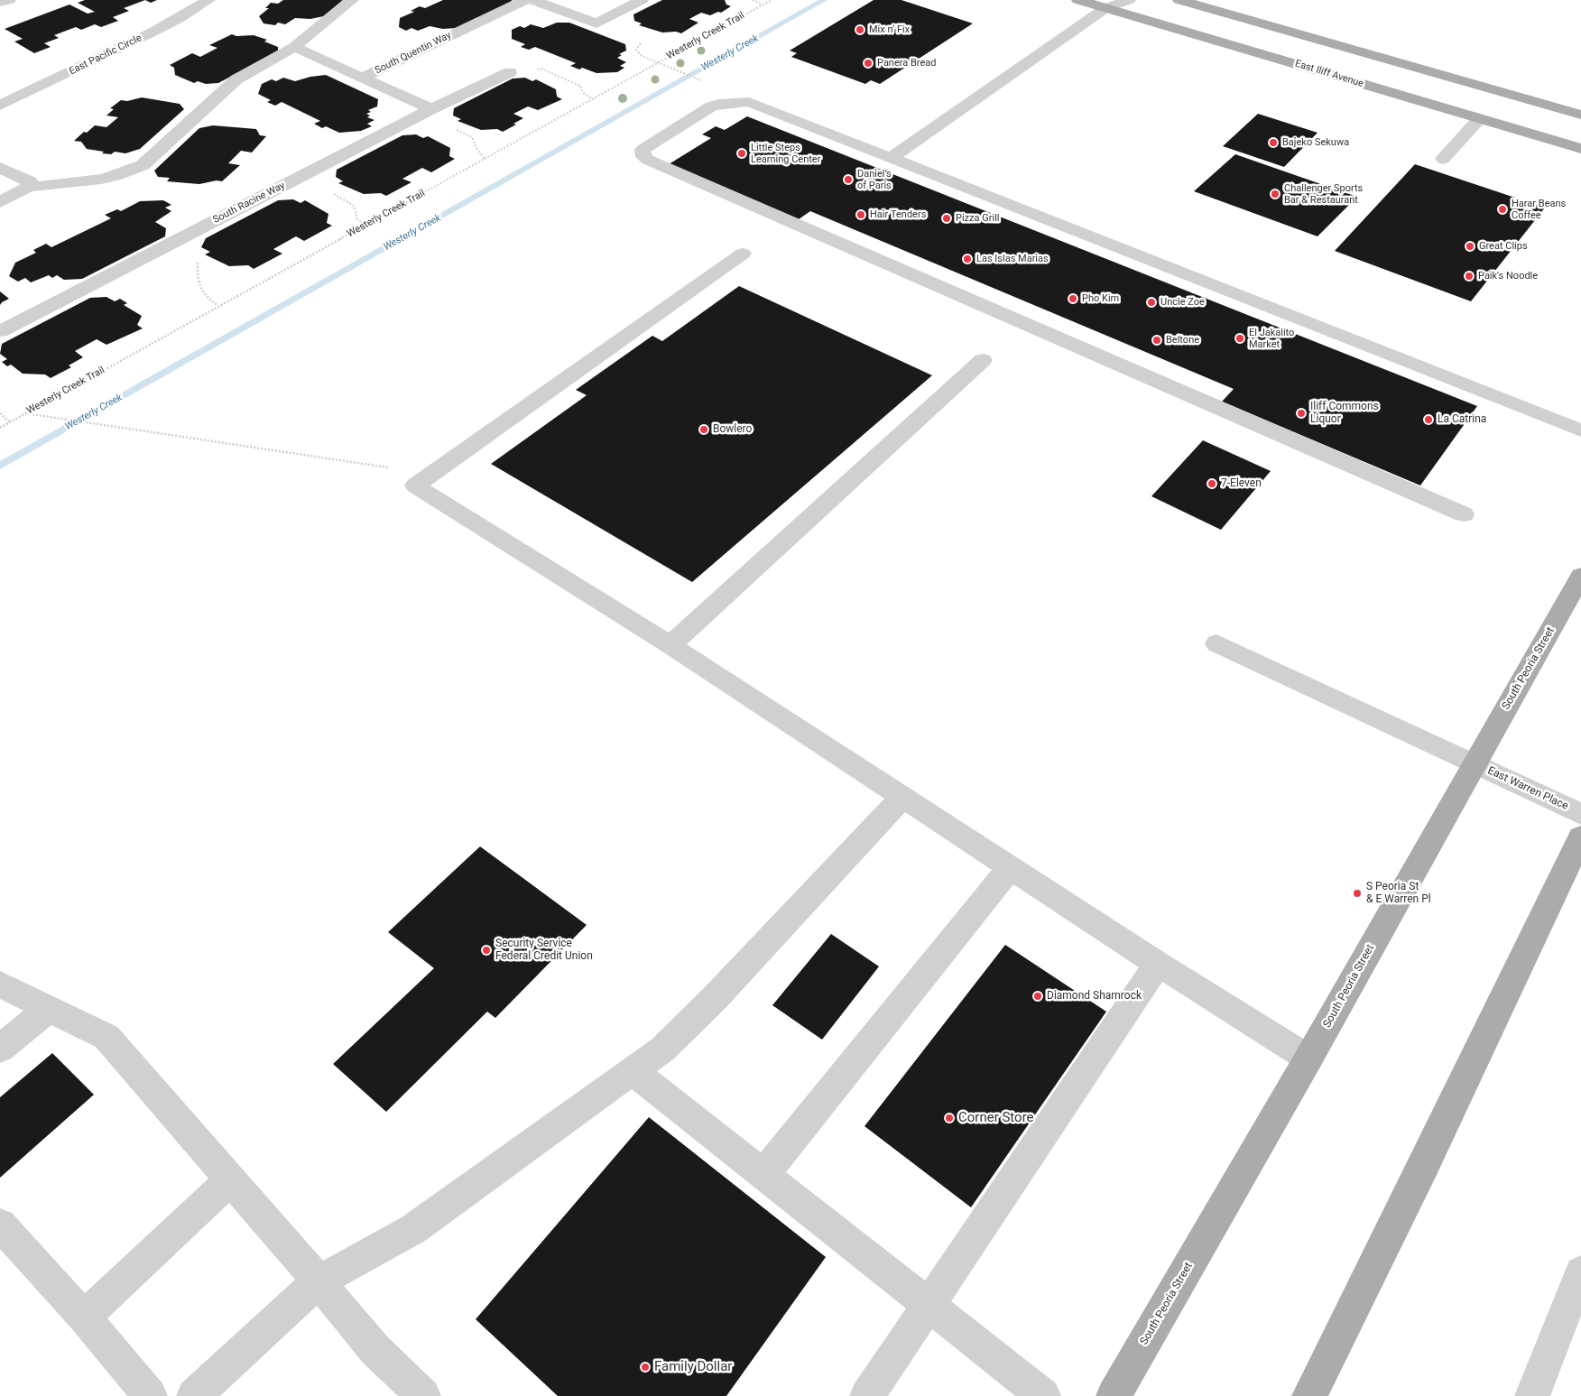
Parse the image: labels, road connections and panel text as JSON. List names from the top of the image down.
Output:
{
  "streets": {
    "main road": ["East Iliff Avenue", "South Peoria Street"],
    "street": [
      "South Quentin Way",
      "East Pacific Circle",
      "South Racine Way",
      "East Warren Place"
    ],
    "path": ["Westerly Creek Trail"]
  },
  "crossings": [
    ["South Peoria Street", "East Warren Place"]
  ],
  "water": ["Westerly Creek"],
  "places": [
    "Mix n’ Fix",
    "Panera Bread",
    "Bajeko Sekuwa",
    "Little Steps Learning Center",
    "Daniel’s of Paris",
    "Challenger Sports Bar & Restaurant",
    "Harar Beans Coffee",
    "Hair Tenders",
    "Pizza Grill",
    "Great Clips",
    "Las Islas Marias",
    "Paik's Noodle",
    "Pho Kim",
    "Uncle Zoe",
    "El Jakalito Market",
    "Beltone",
    "Iliff Commons Liquor",
    "La Catrina",
    "Bowlero",
    "7-Eleven",
    "S Peoria St & E Warren Pl",
    "Security Service Federal Credit Union",
    "Diamond Shamrock",
    "Corner Store",
    "Family Dollar"
  ]
}
